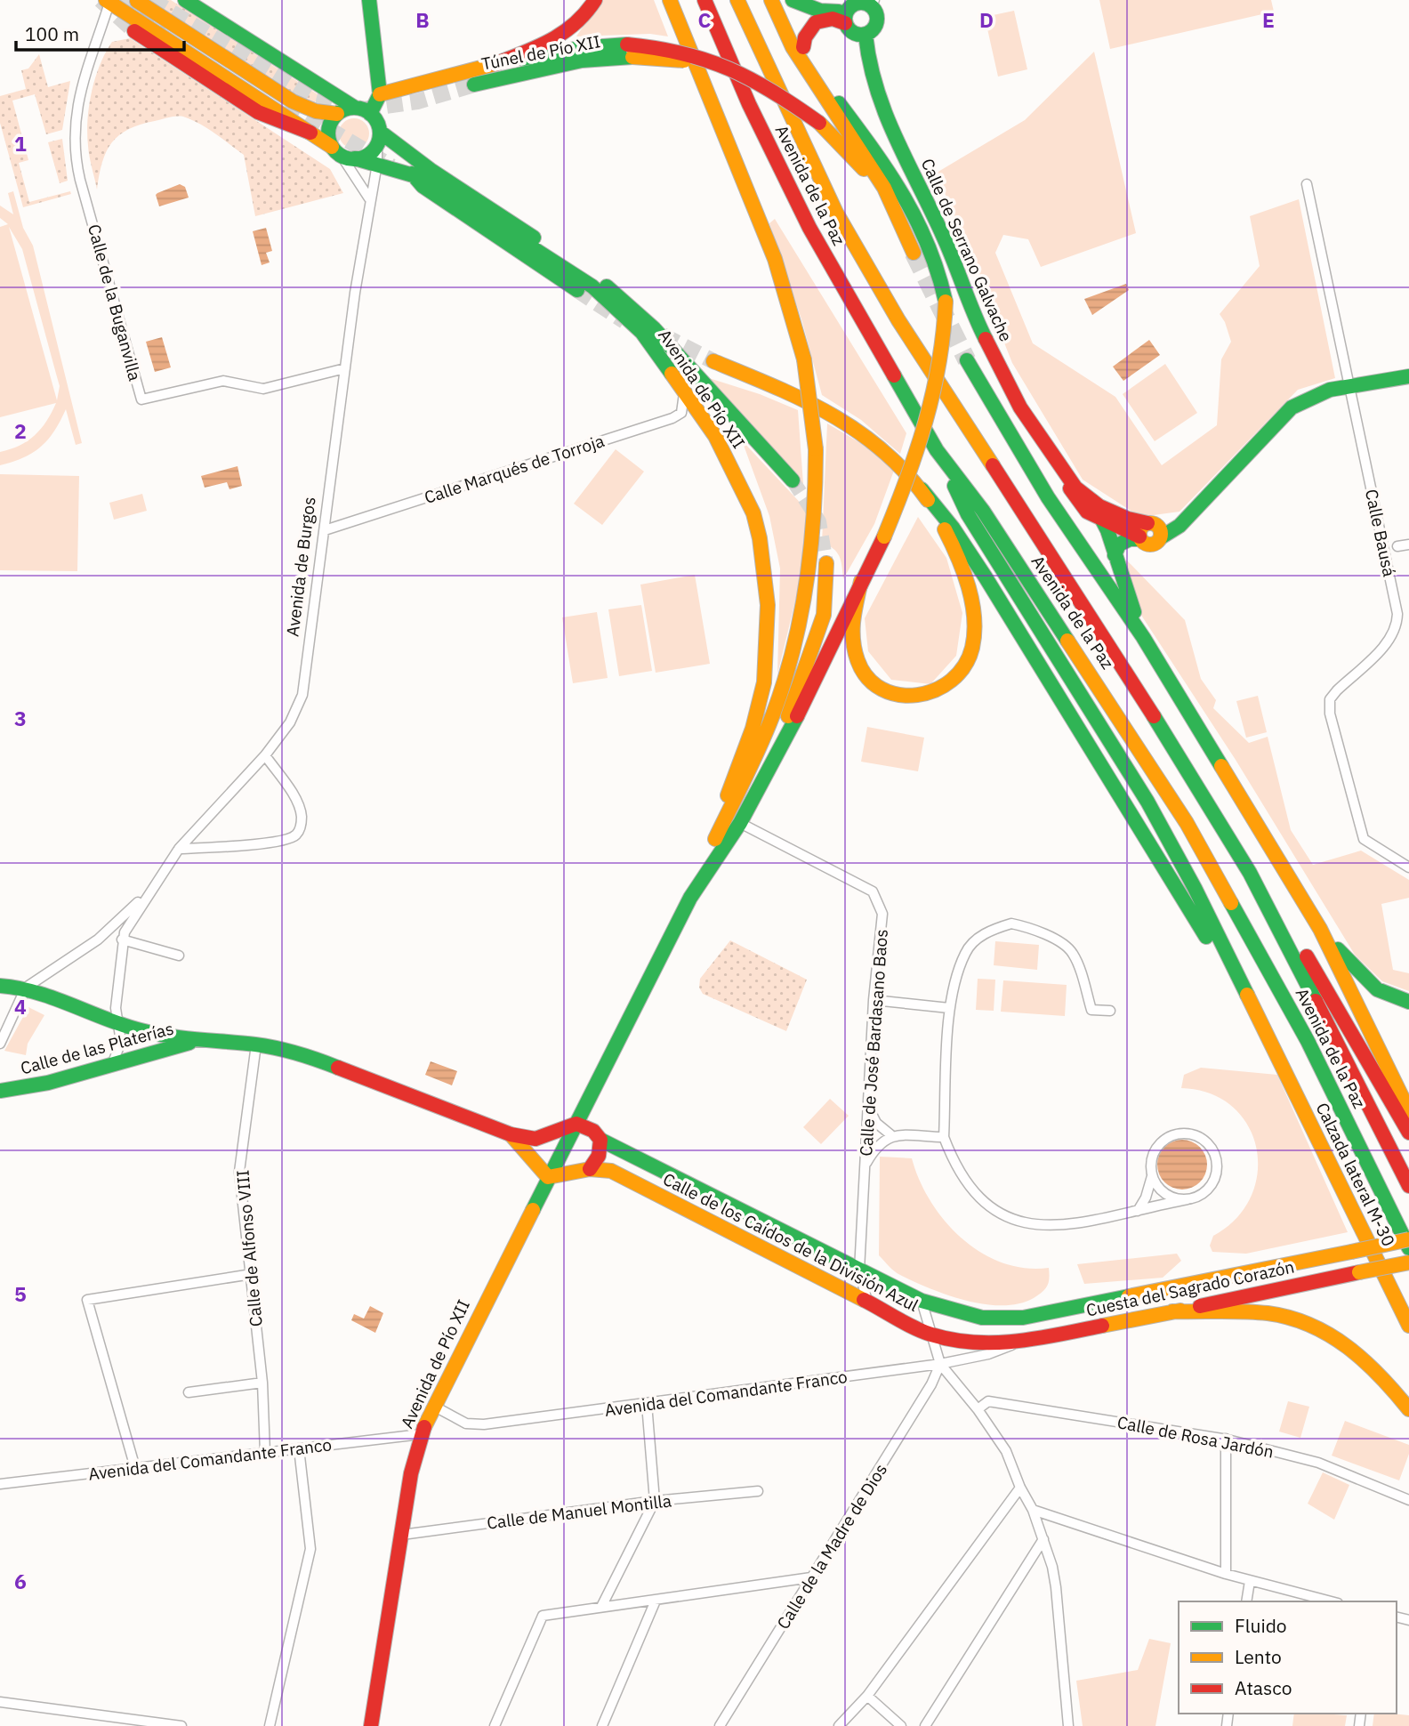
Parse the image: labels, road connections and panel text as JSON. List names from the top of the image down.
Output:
{
  "streets": {
    "main road": [
      "Túnel de Pío XII",
      "Avenida de la Paz",
      "Calle de Serrano Galvache",
      "Avenida de Pío XII",
      "Avenida de Burgos",
      "Calle de las Platerías",
      "Calzada lateral M-30",
      "Calle de los Caídos de la División Azul",
      "Cuesta del Sagrado Corazón"
    ],
    "street": [
      "Calle de la Buganvilla",
      "Calle Marqués de Torroja",
      "Calle Bausá",
      "Calle de José Bardasano Baos",
      "Calle de Alfonso VIII",
      "Avenida del Comandante Franco",
      "Calle de Rosa Jardón",
      "Calle de Manuel Montilla",
      "Calle de la Madre de Dios"
    ]
  },
  "crossings": [
    ["Calle de la Buganvilla", "Avenida de Burgos"],
    ["Avenida de Pío XII", "Calle Marqués de Torroja"],
    ["Avenida de Pío XII", "Avenida de Burgos"],
    ["Avenida de Pío XII", "Calle de José Bardasano Baos"],
    ["Avenida de Pío XII", "Avenida del Comandante Franco"],
    ["Avenida de Pío XII", "Calle de Manuel Montilla"],
    ["Calle Marqués de Torroja", "Avenida de Burgos"],
    ["Calle de José Bardasano Baos", "Calle de los Caídos de la División Azul"],
    ["Calle de los Caídos de la División Azul", "Cuesta del Sagrado Corazón"],
    ["Calle de Alfonso VIII", "Avenida del Comandante Franco"],
    ["Cuesta del Sagrado Corazón", "Avenida del Comandante Franco"],
    ["Avenida del Comandante Franco", "Calle de la Madre de Dios"]
  ],
  "legend": ["Fluido", "Lento", "Atasco"],
  "scale_bar": "100 m",
  "grid": {
    "columns": [
      "B",
      "C",
      "D",
      "E"
    ],
    "rows": [
      "1",
      "2",
      "3",
      "4",
      "5",
      "6"
    ]
  }
}
